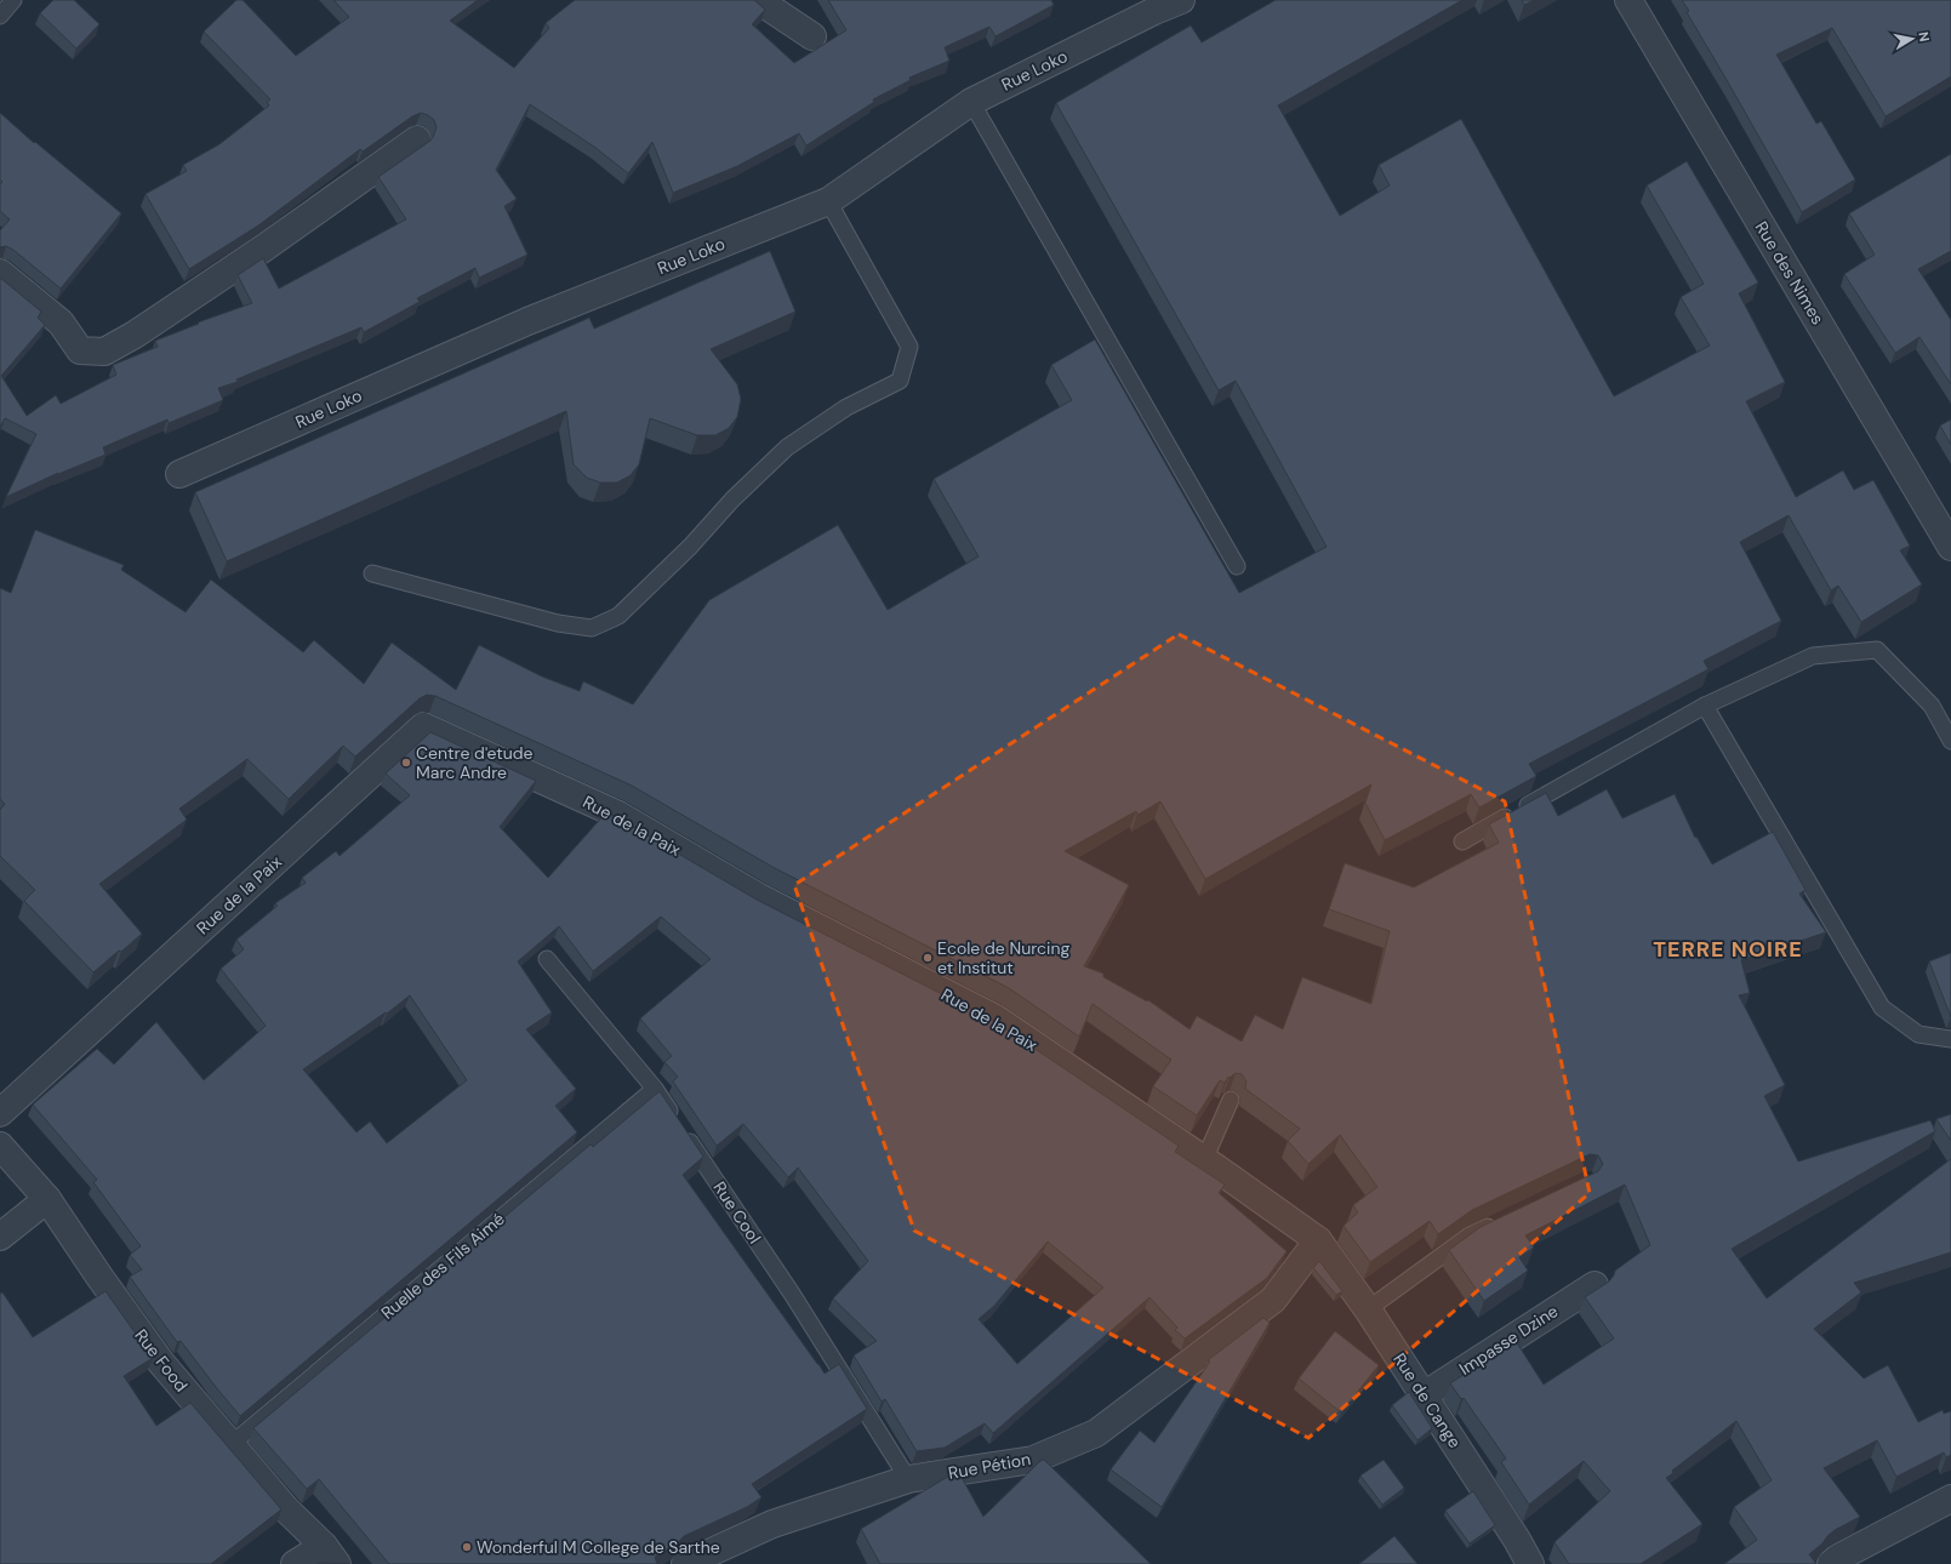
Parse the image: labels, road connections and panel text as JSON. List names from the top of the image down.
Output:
{
  "streets": {
    "street": [
      "Rue Loko",
      "Rue des Nimes",
      "Rue de la Paix",
      "Impasse Dzine",
      "Rue Food",
      "Rue de Cange",
      "Rue Pétion"
    ],
    "lane": ["Rue Cool", "Ruelle des Fils Aimé"]
  },
  "crossings": [
    ["Rue de la Paix", "Rue de Cange"],
    ["Rue de la Paix", "Rue Pétion"],
    ["Rue Cool", "Ruelle des Fils Aimé"],
    ["Rue Cool", "Rue Pétion"],
    ["Ruelle des Fils Aimé", "Rue Food"],
    ["Impasse Dzine", "Rue de Cange"],
    ["Rue de Cange", "Rue Pétion"]
  ],
  "districts": ["TERRE NOIRE"],
  "places": ["Centre d'etude Marc Andre", "Ecole de Nurcing et Institut", "Wonderful M College de Sarthe"],
  "north": "right"
}
